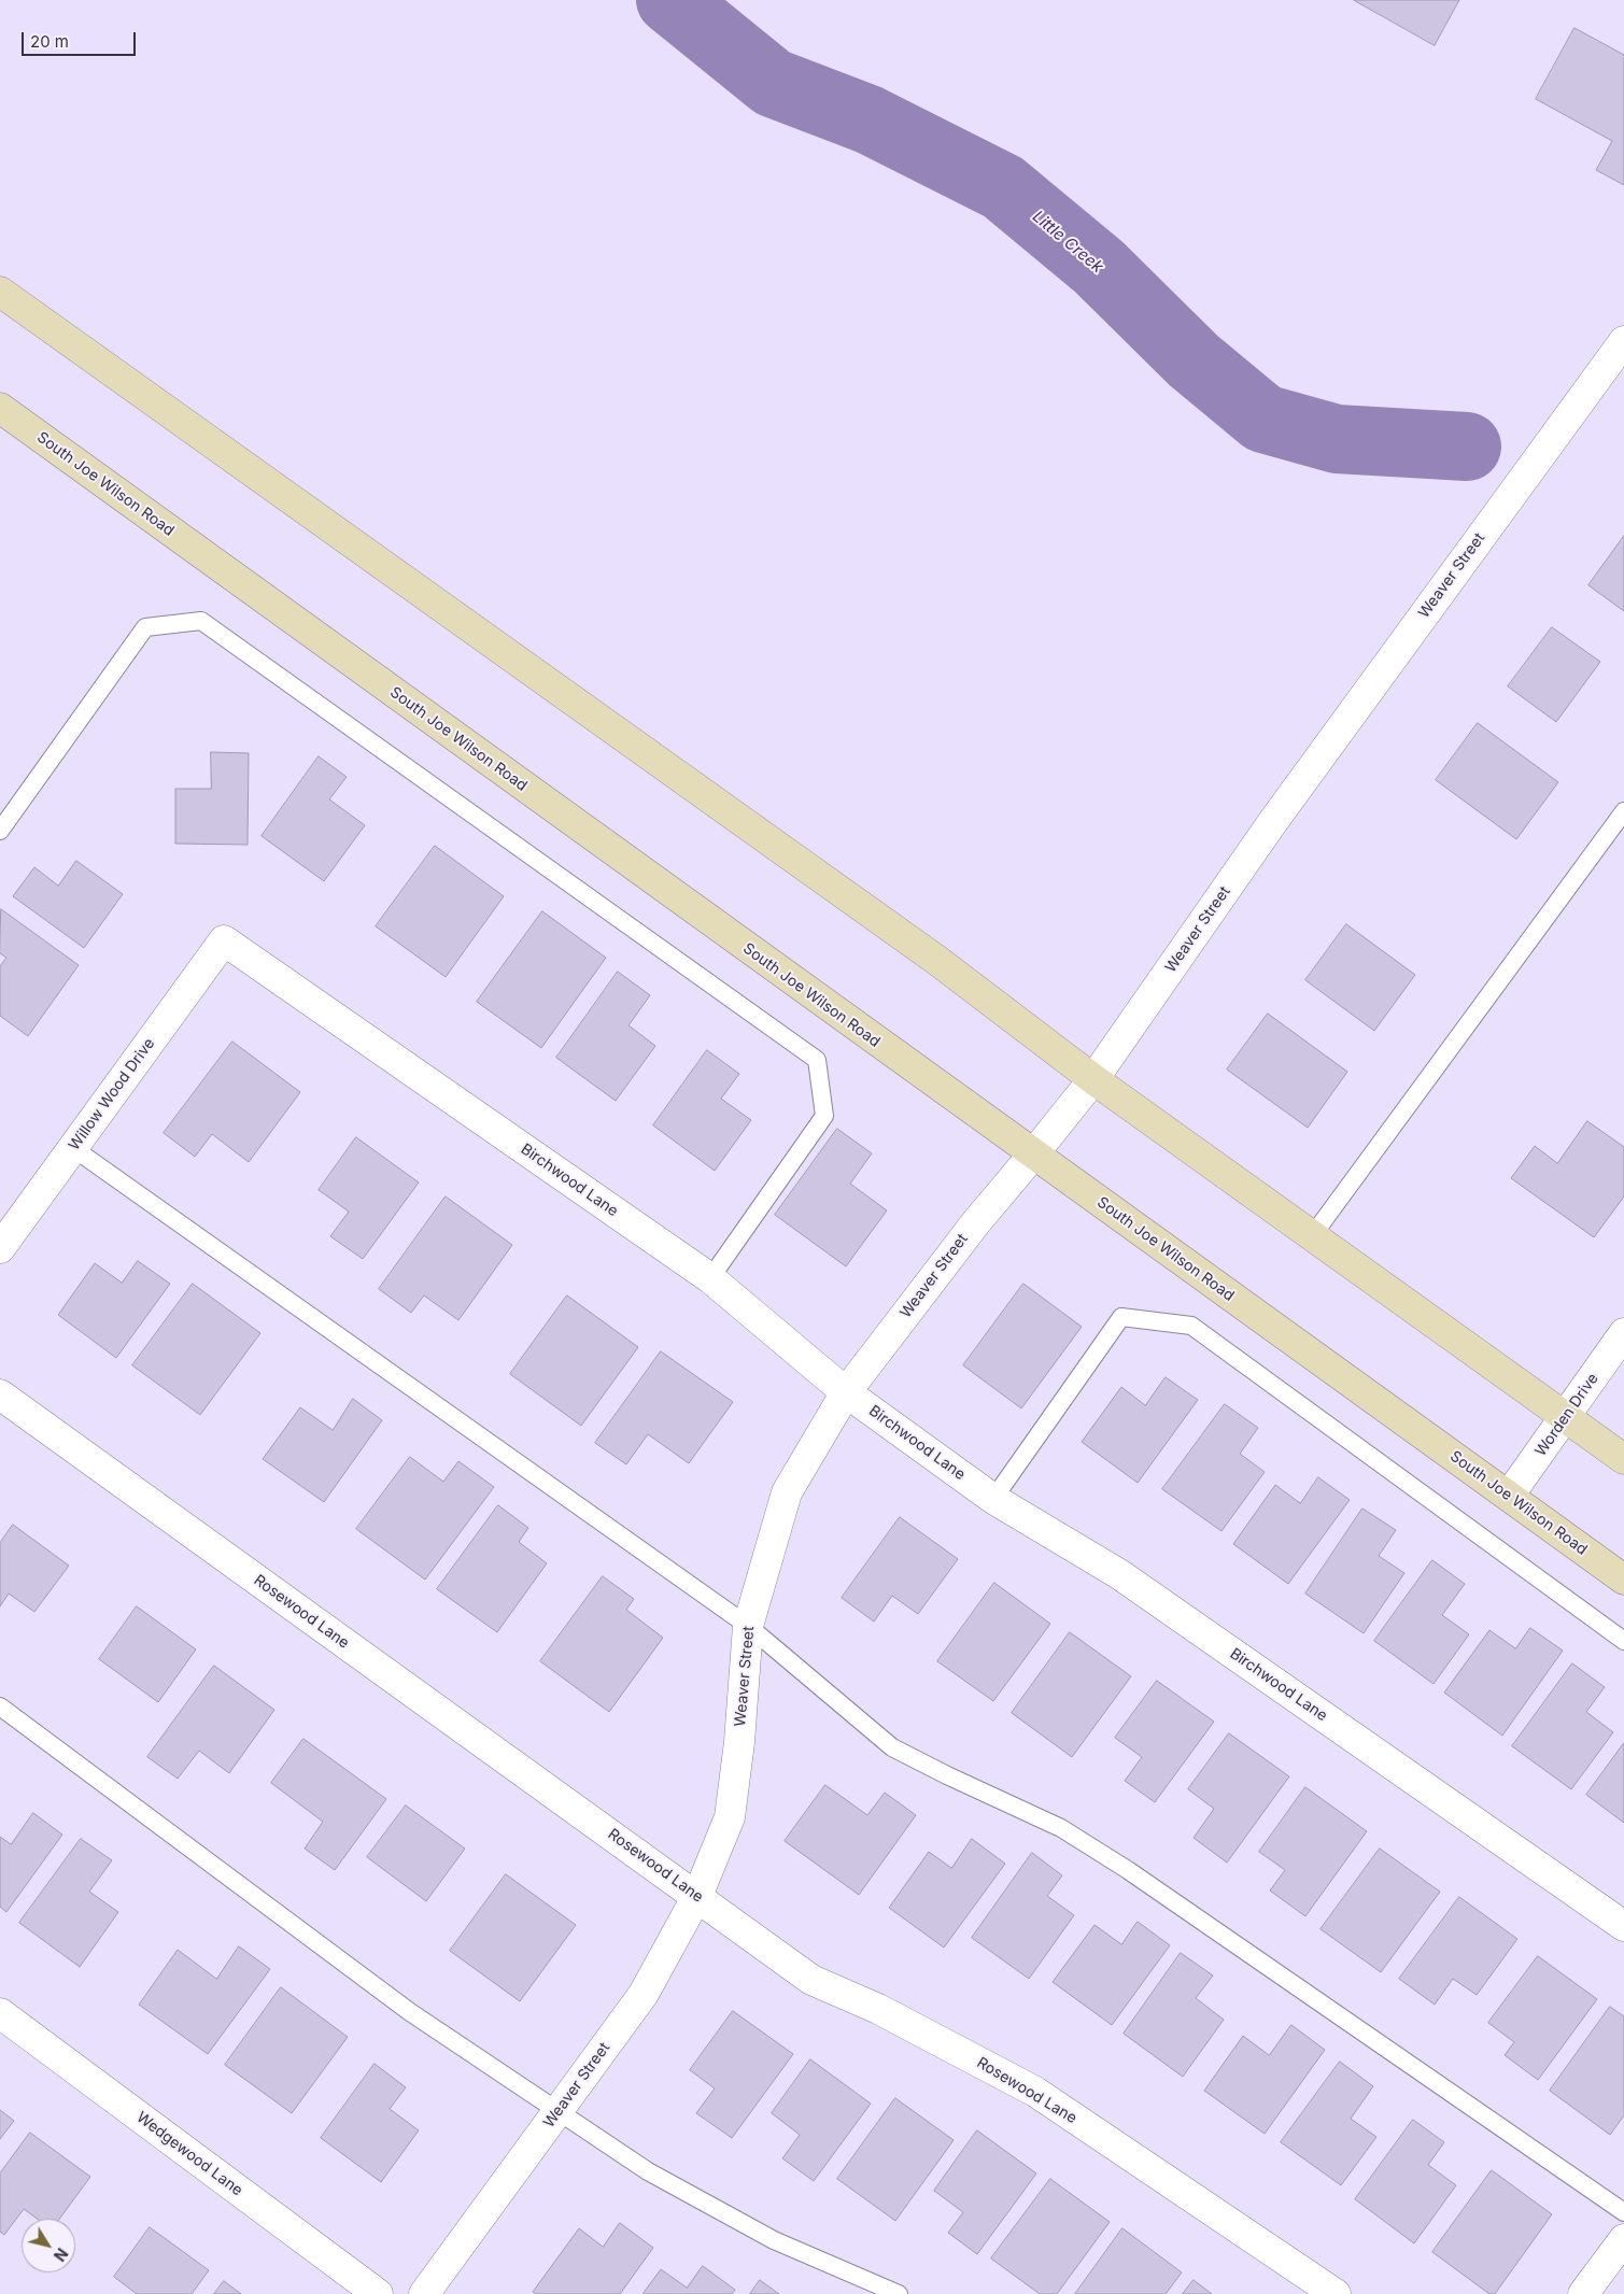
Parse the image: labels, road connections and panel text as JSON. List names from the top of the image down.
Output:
{
  "streets": {
    "main road": ["South Joe Wilson Road"],
    "street": [
      "Weaver Street",
      "Willow Wood Drive",
      "Birchwood Lane",
      "Worden Drive",
      "Rosewood Lane",
      "Wedgewood Lane"
    ]
  },
  "crossings": [
    ["South Joe Wilson Road", "Weaver Street"],
    ["South Joe Wilson Road", "Worden Drive"],
    ["Weaver Street", "Birchwood Lane"],
    ["Weaver Street", "Rosewood Lane"],
    ["Willow Wood Drive", "Birchwood Lane"]
  ],
  "water": ["Little Creek"],
  "scale_bar": "20 m",
  "north": "bottom right"
}
